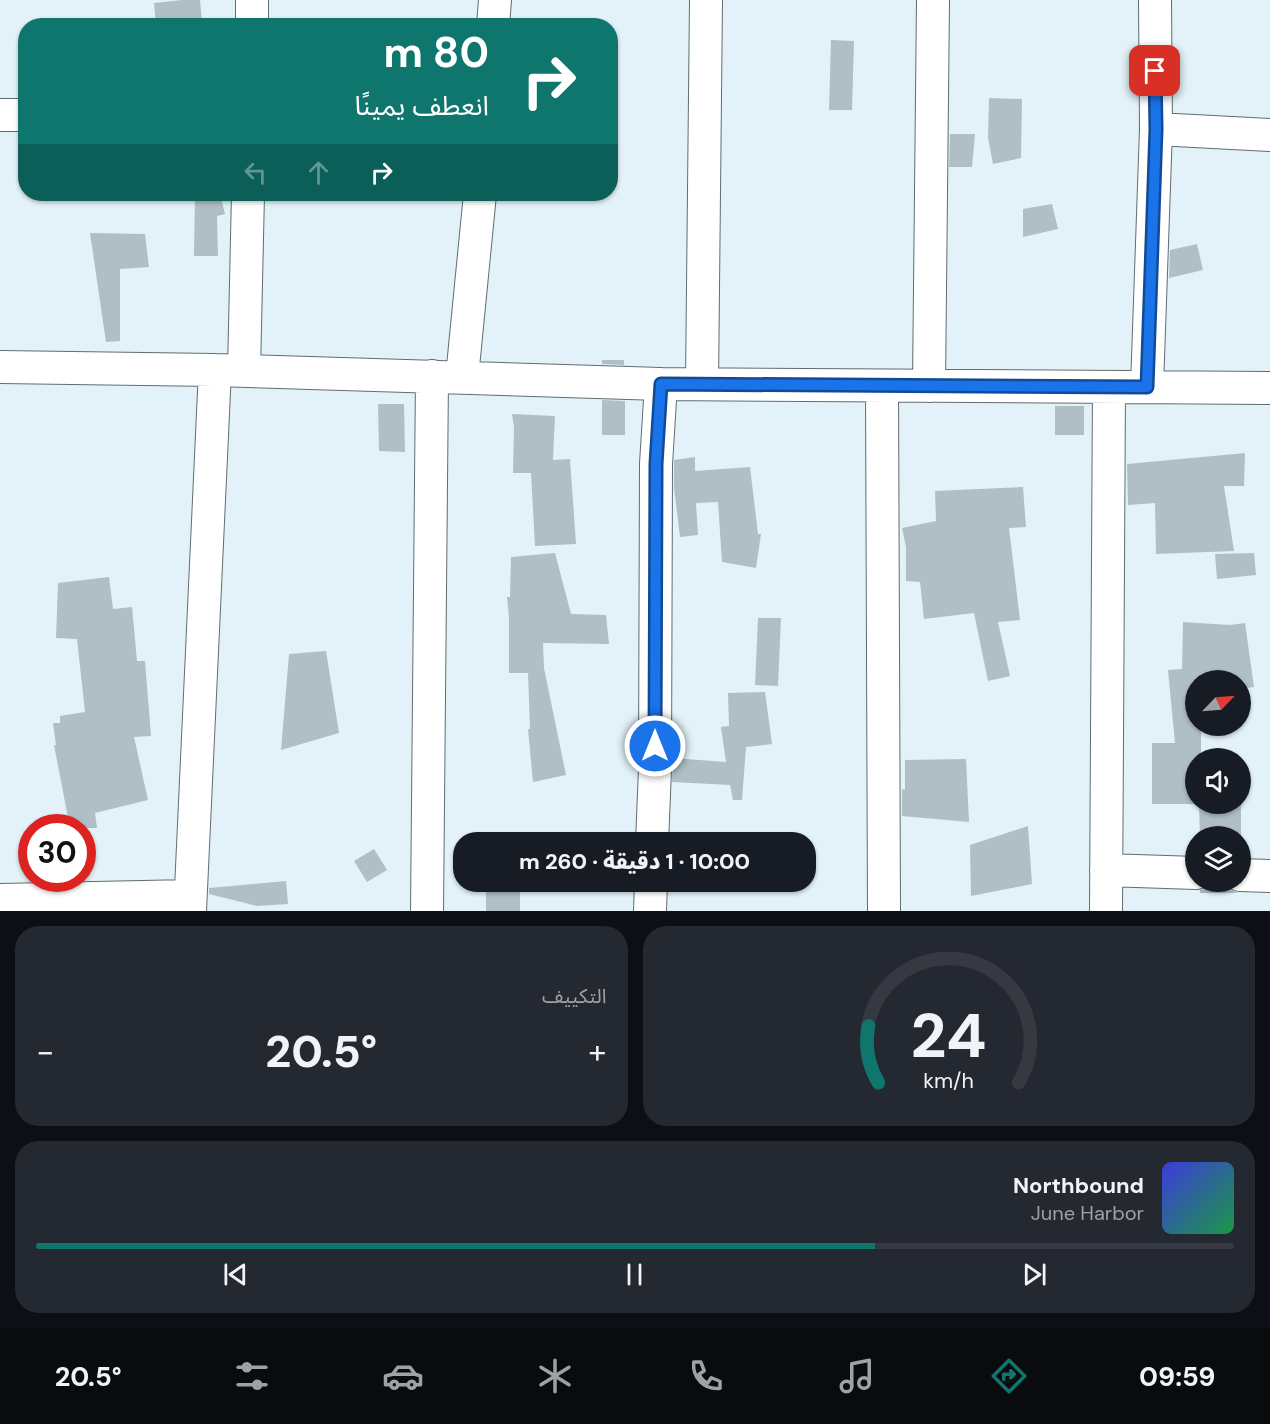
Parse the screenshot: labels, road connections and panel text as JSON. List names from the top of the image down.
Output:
{
  "north": "top right",
  "page": {
    "turn": ["80 m", "انعطف يمينًا"],
    "limit": "30",
    "trip": "10:00 · 1 دقيقة · 260 m",
    "tile": "التكييف",
    "heat": ["−", "20.5°", "+"],
    "song": ["Northbound", "June Harbor"],
    "tabs": ["09:59", "20.5°"],
    "gauge": ["24", "km/h"]
  }
}
